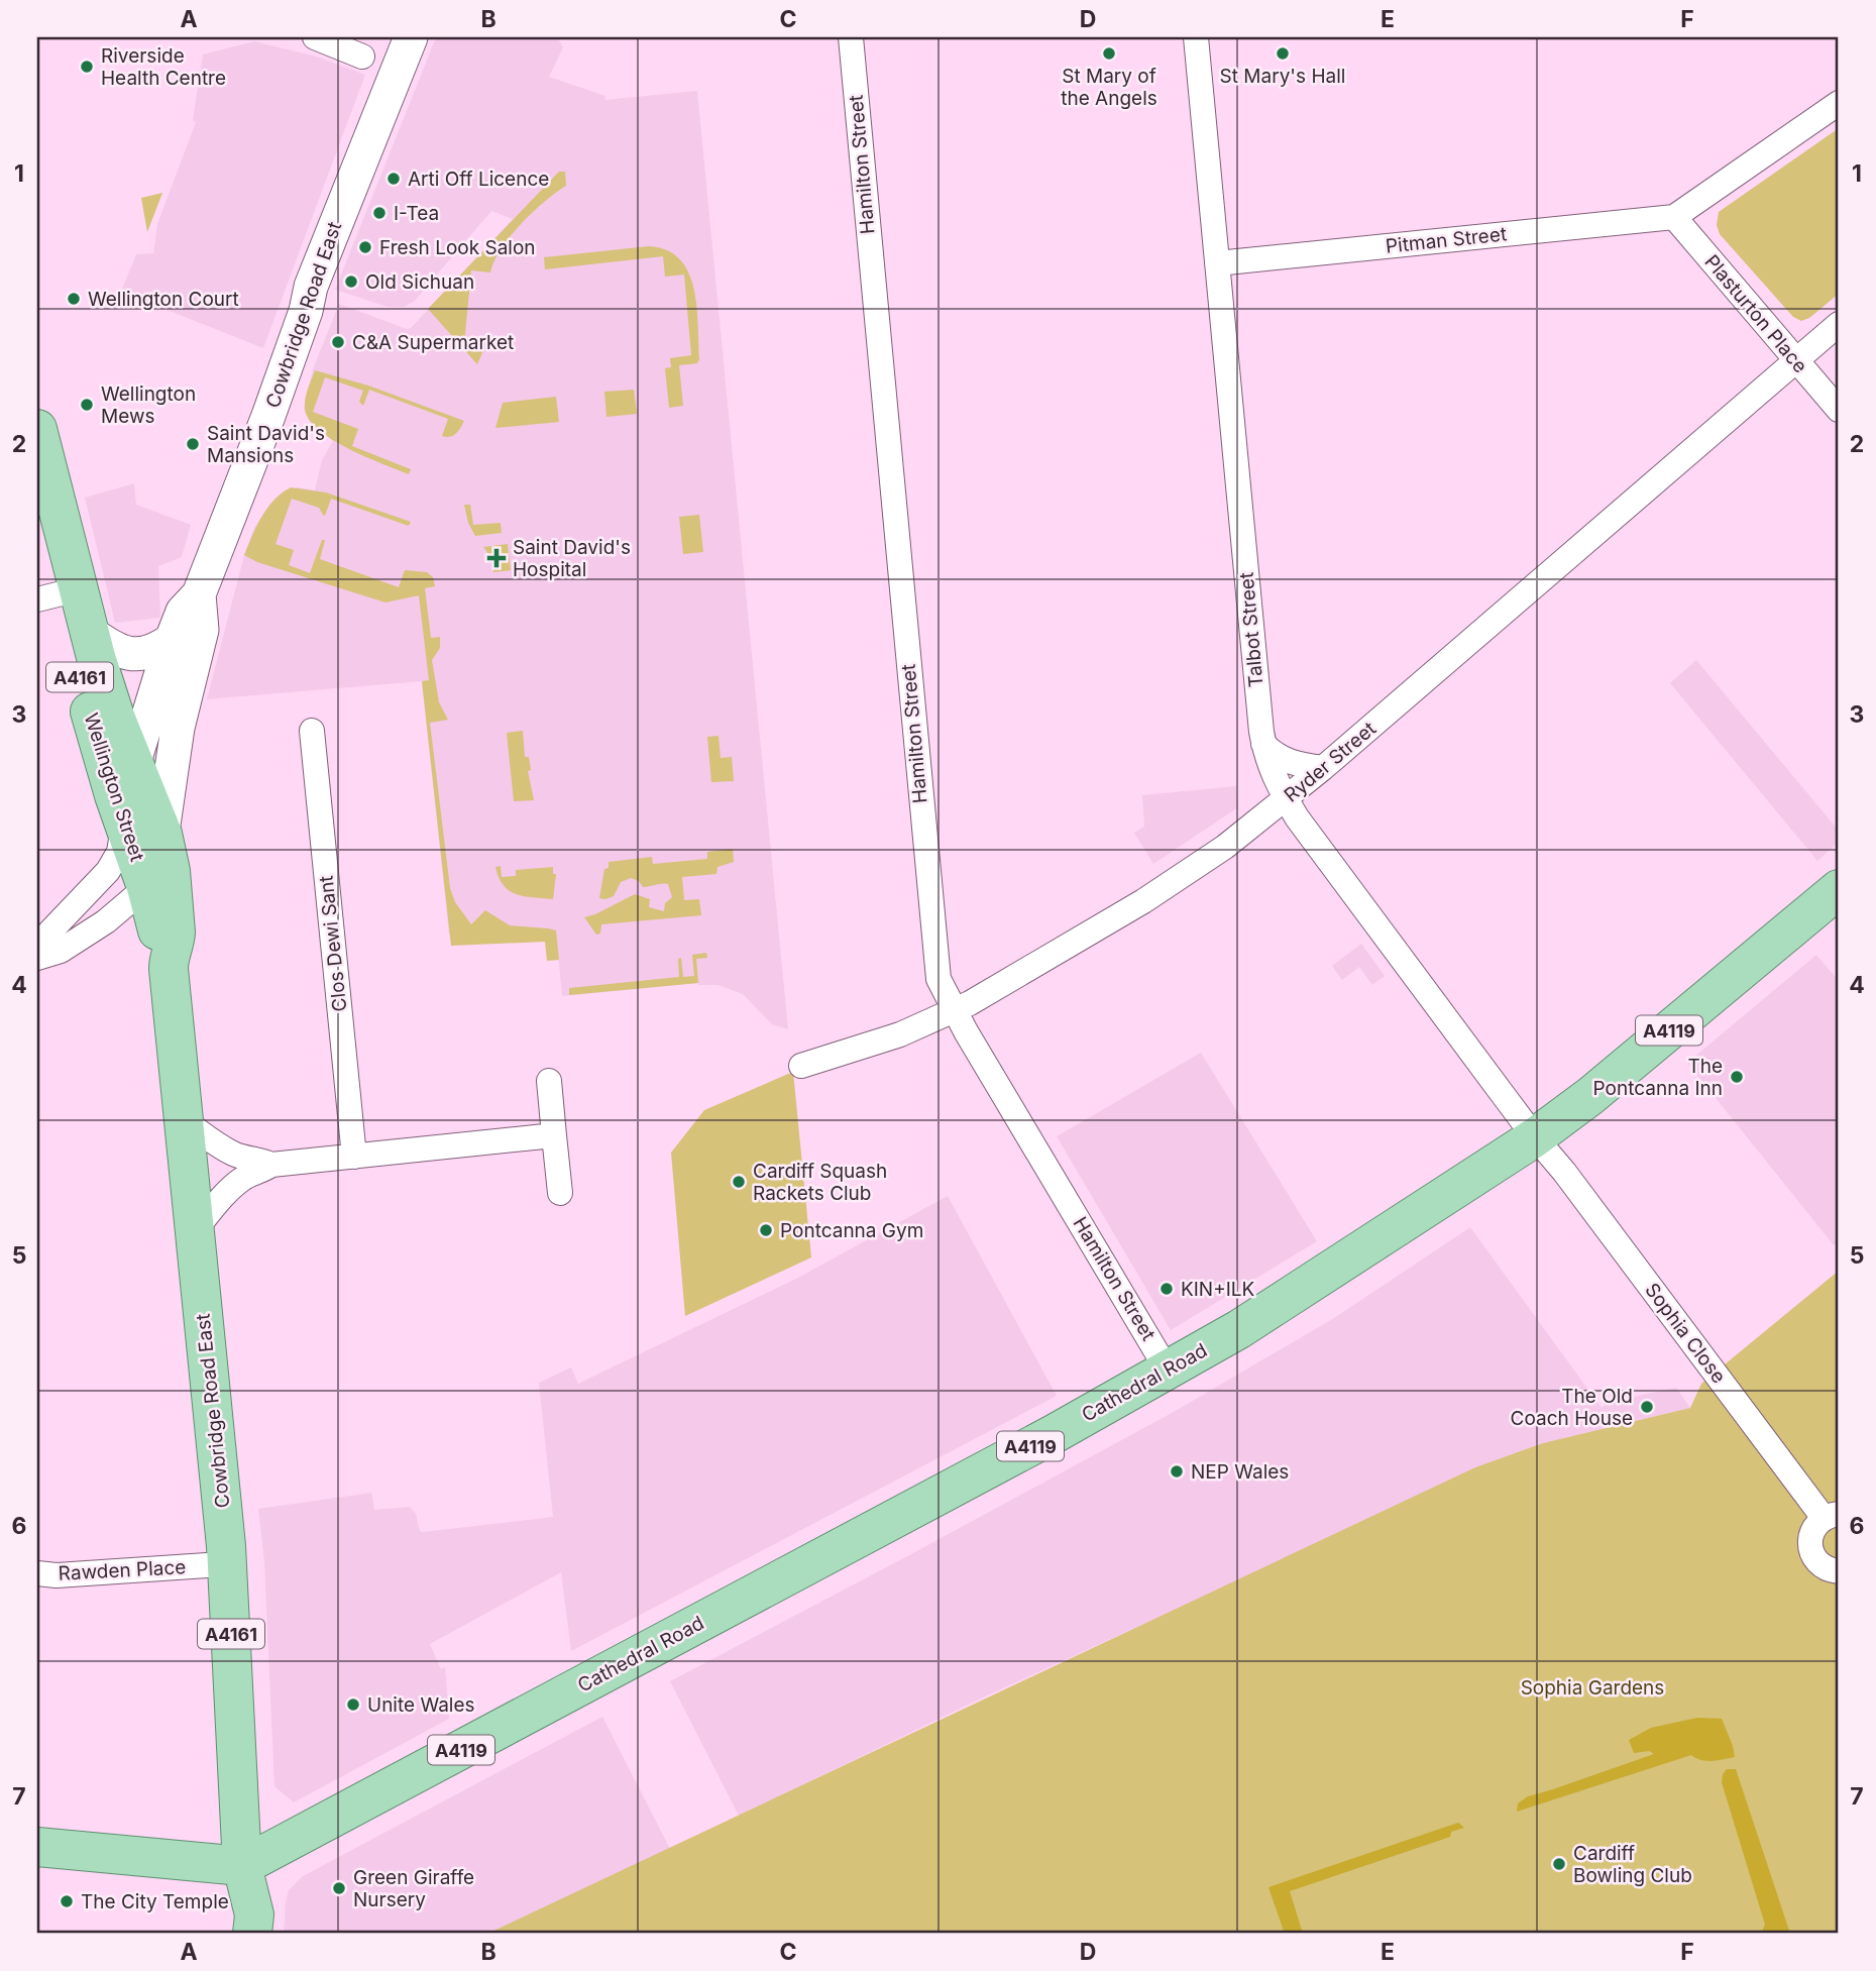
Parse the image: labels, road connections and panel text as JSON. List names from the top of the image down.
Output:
{
  "streets": {
    "main road": [
      "Cowbridge Road East",
      "A4161",
      "Wellington Street",
      "A4119",
      "Cathedral Road"
    ],
    "street": [
      "Hamilton Street",
      "Pitman Street",
      "Plasturton Place",
      "Talbot Street",
      "Ryder Street",
      "Clos Dewi Sant",
      "Sophia Close",
      "Rawden Place"
    ]
  },
  "crossings": [
    ["Hamilton Street", "Ryder Street"],
    ["Hamilton Street", "Cathedral Road"],
    ["Pitman Street", "Plasturton Place"],
    ["Pitman Street", "Talbot Street"],
    ["Plasturton Place", "Ryder Street"],
    ["Cowbridge Road East", "Wellington Street"],
    ["Cowbridge Road East", "Cathedral Road"],
    ["Talbot Street", "Ryder Street"],
    ["Talbot Street", "Sophia Close"],
    ["Talbot Street", "Cathedral Road"],
    ["Sophia Close", "Cathedral Road"]
  ],
  "parks": ["Sophia Gardens"],
  "places": {
    "other": [
      "St Mary of the Angels",
      "St Mary's Hall",
      "Riverside Health Centre",
      "Arti Off Licence",
      "I-Tea",
      "Fresh Look Salon",
      "Old Sichuan",
      "Wellington Court",
      "C&A Supermarket",
      "Wellington Mews",
      "Saint David's Mansions",
      "The Pontcanna Inn",
      "Cardiff Squash Rackets Club",
      "Pontcanna Gym",
      "KIN+ILK",
      "The Old Coach House",
      "NEP Wales",
      "Unite Wales",
      "Cardiff Bowling Club",
      "Green Giraffe Nursery",
      "The City Temple"
    ],
    "health": ["Saint David's Hospital"]
  },
  "grid": {
    "columns": [
      "A",
      "B",
      "C",
      "D",
      "E",
      "F"
    ],
    "rows": [
      "1",
      "2",
      "3",
      "4",
      "5",
      "6",
      "7"
    ]
  }
}
